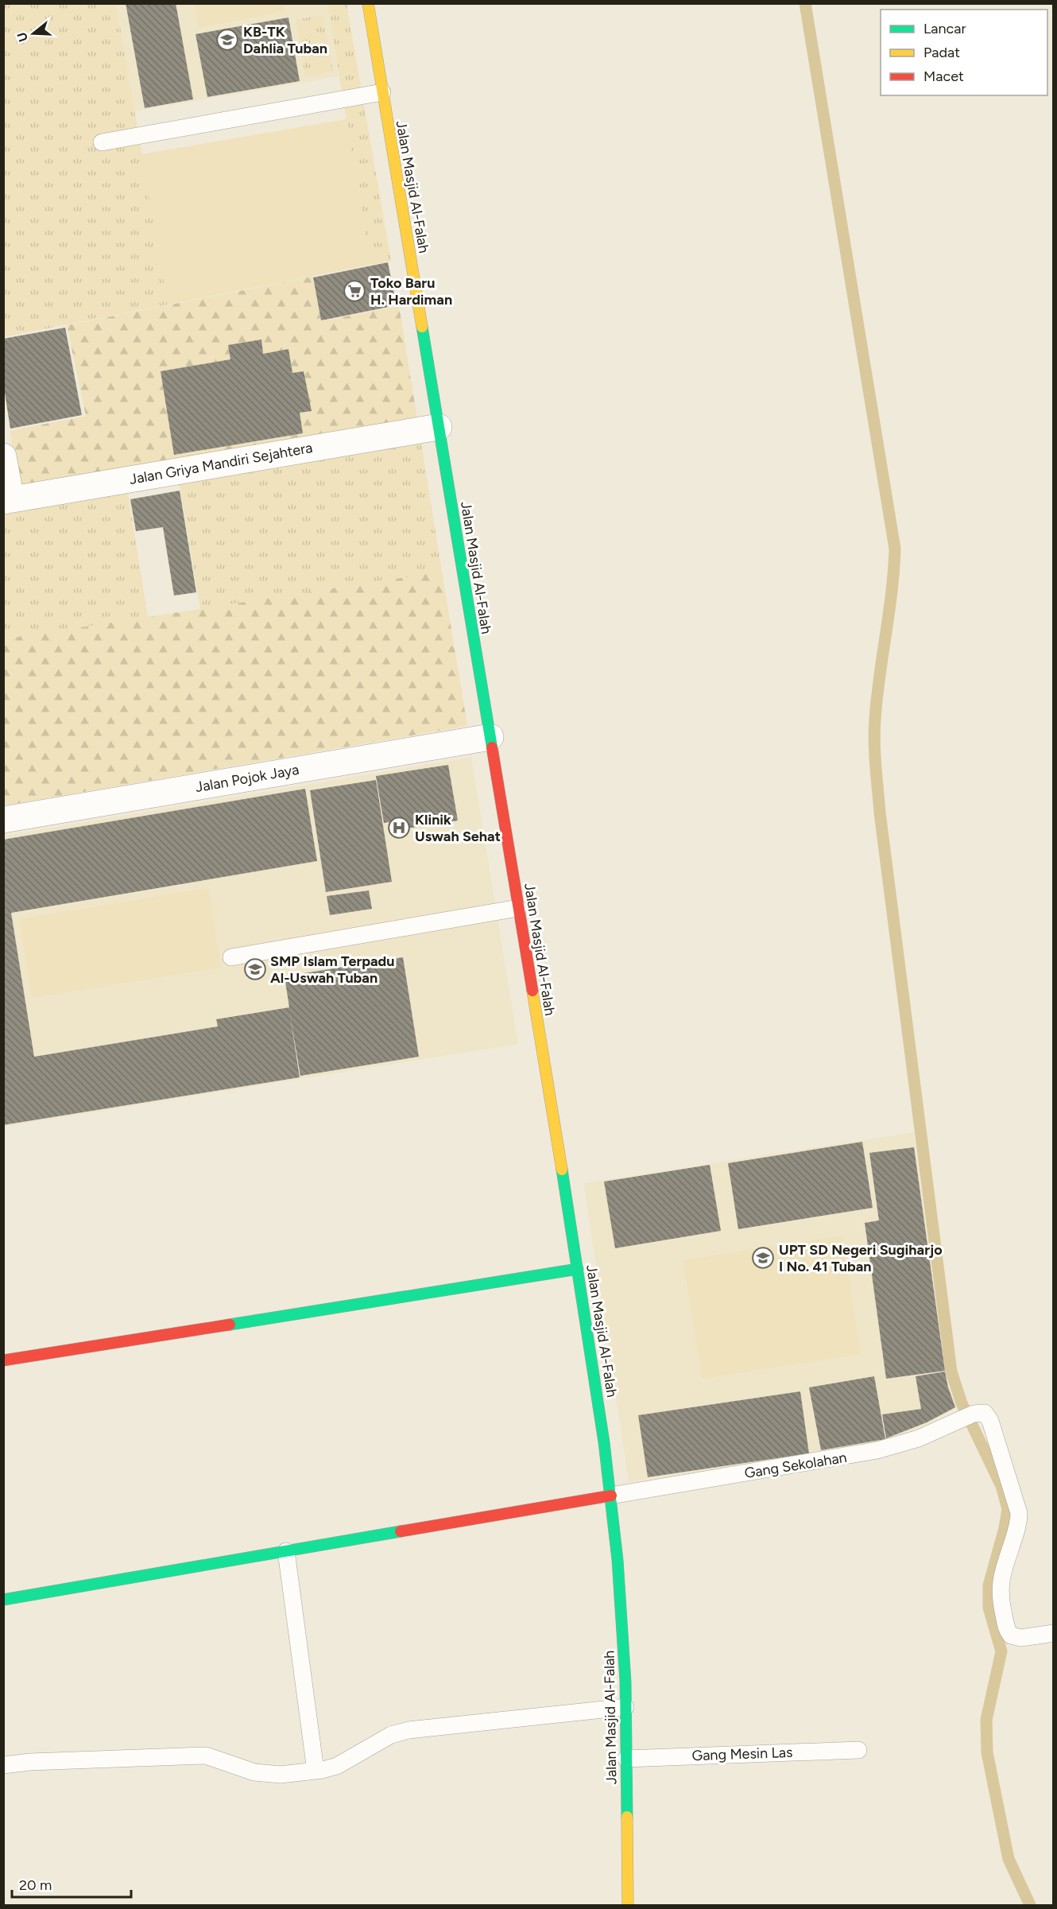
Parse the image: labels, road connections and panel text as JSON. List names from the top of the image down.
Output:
{
  "streets": {
    "street": ["Jalan Masjid Al-Falah", "Jalan Griya Mandiri Sejahtera", "Jalan Pojok Jaya"],
    "lane": ["Gang Sekolahan", "Gang Mesin Las"]
  },
  "crossings": [
    ["Jalan Masjid Al-Falah", "Jalan Griya Mandiri Sejahtera"],
    ["Jalan Masjid Al-Falah", "Jalan Pojok Jaya"],
    ["Jalan Masjid Al-Falah", "Gang Sekolahan"],
    ["Jalan Masjid Al-Falah", "Gang Mesin Las"]
  ],
  "places": {
    "school or university": ["KB-TK Dahlia Tuban", "SMP Islam Terpadu Al-Uswah Tuban", "UPT SD Negeri Sugiharjo I No. 41 Tuban"],
    "supermarket": ["Toko Baru H. Hardiman"],
    "hospital": ["Klinik Uswah Sehat"]
  },
  "legend": ["Lancar", "Padat", "Macet"],
  "scale_bar": "20 m",
  "north": "left"
}
